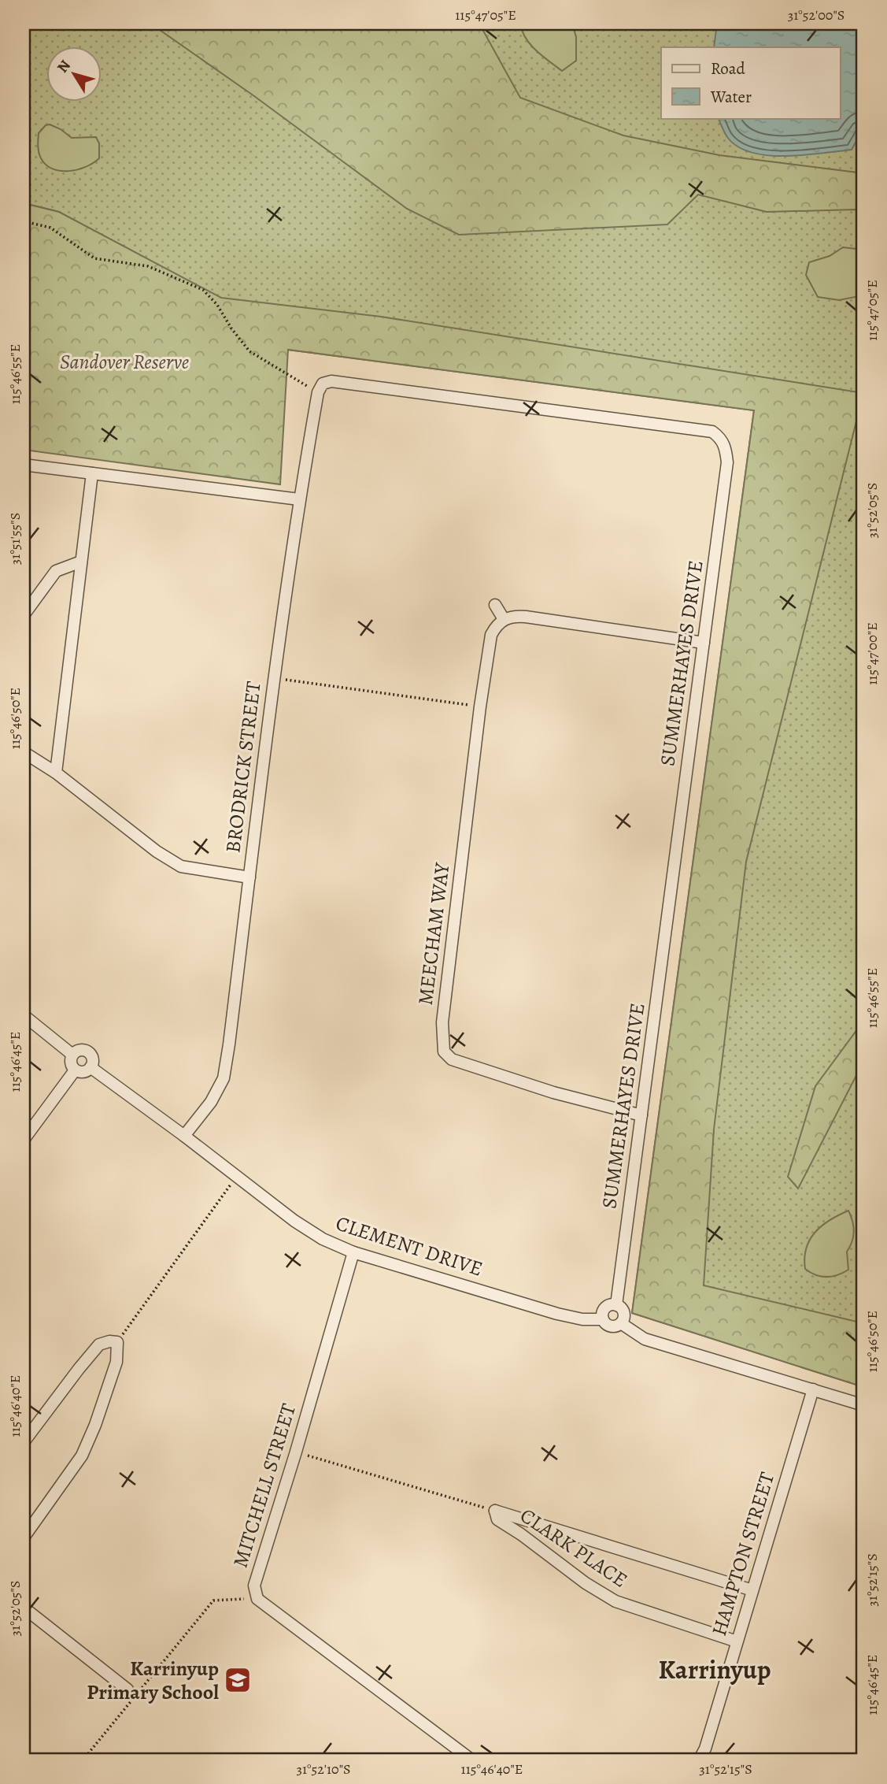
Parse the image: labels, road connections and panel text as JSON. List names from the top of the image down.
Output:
{
  "streets": {
    "street": [
      "SUMMERHAYES DRIVE",
      "BRODRICK STREET",
      "MEECHAM WAY",
      "CLEMENT DRIVE",
      "MITCHELL STREET",
      "CLARK PLACE",
      "HAMPTON STREET"
    ]
  },
  "crossings": [
    ["SUMMERHAYES DRIVE", "BRODRICK STREET"],
    ["SUMMERHAYES DRIVE", "MEECHAM WAY"],
    ["SUMMERHAYES DRIVE", "CLEMENT DRIVE"],
    ["BRODRICK STREET", "CLEMENT DRIVE"],
    ["CLEMENT DRIVE", "MITCHELL STREET"],
    ["CLARK PLACE", "HAMPTON STREET"]
  ],
  "districts": ["Karrinyup"],
  "parks": ["Sandover Reserve"],
  "places": {
    "school or university": ["Karrinyup Primary School"]
  },
  "legend": ["Road", "Water"],
  "north": "top left",
  "coordinates": [
    "115°47'05\"E",
    "31°52'00\"S",
    "115°46'55\"E",
    "31°52'05\"S",
    "31°51'55\"S",
    "115°47'00\"E",
    "115°46'50\"E",
    "115°46'45\"E",
    "115°46'40\"E",
    "31°52'15\"S",
    "31°52'10\"S"
  ]
}
